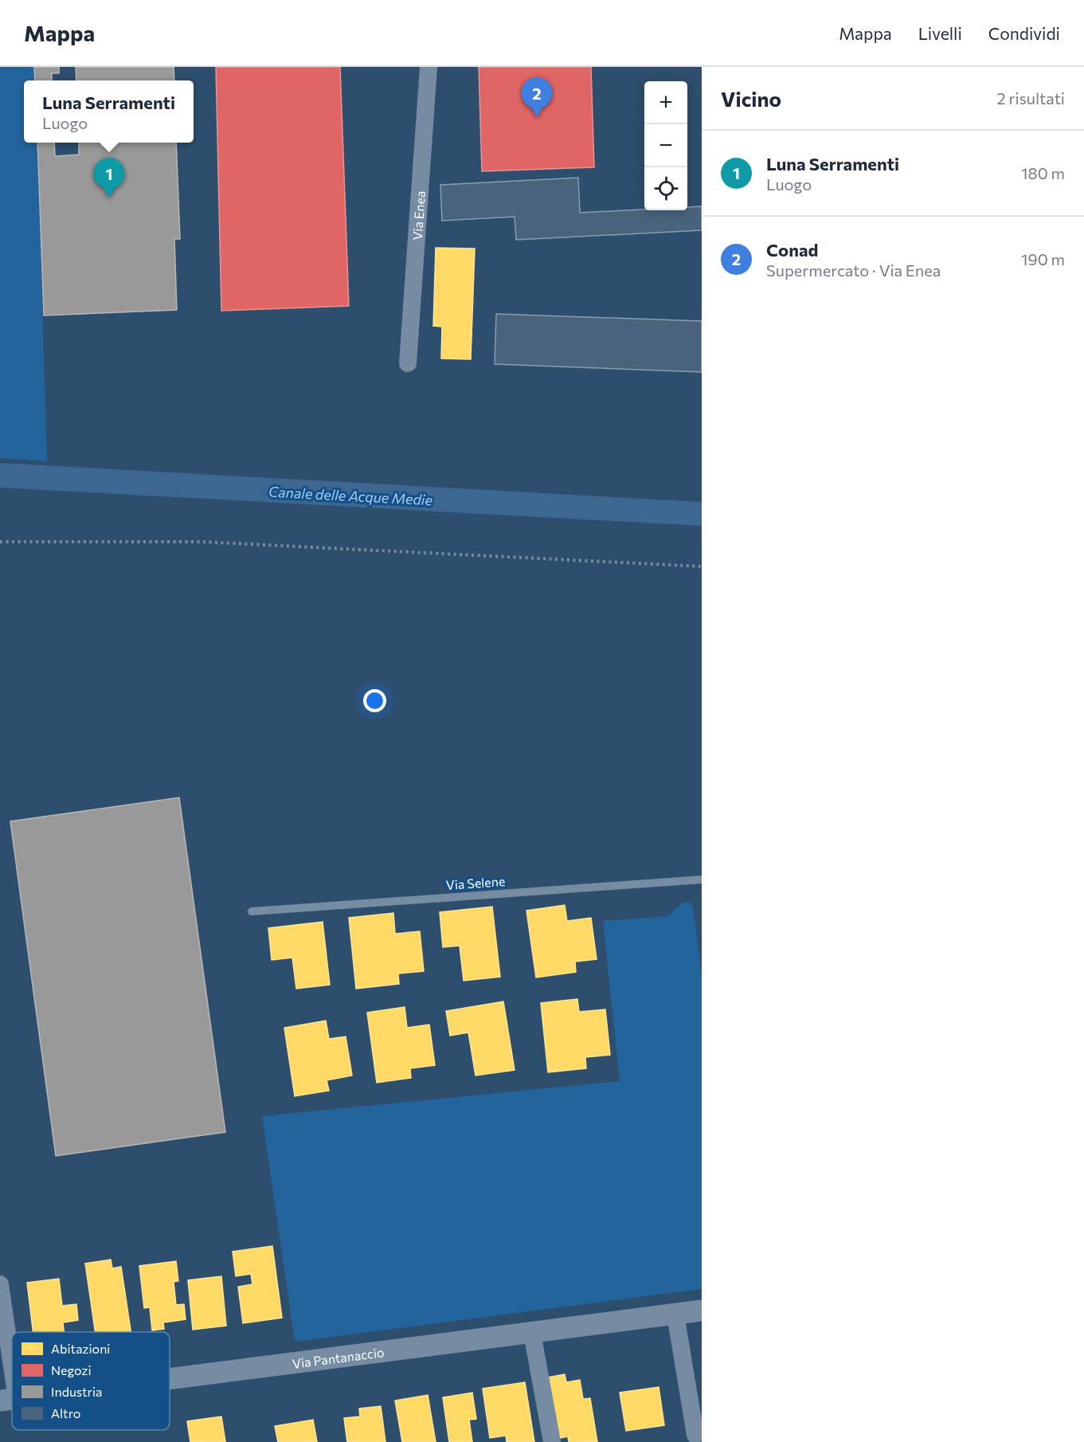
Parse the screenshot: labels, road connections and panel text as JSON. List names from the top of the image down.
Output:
{
  "streets": {
    "street": ["Via Enea", "Via Pantanaccio"],
    "lane": ["Via Selene"]
  },
  "water": ["Canale delle Acque Medie"],
  "legend": [
    "Abitazioni",
    "Negozi",
    "Industria",
    "Altro"
  ],
  "page": {
    "header": "Mappa",
    "nav": ["Mappa", "Livelli", "Condividi"],
    "heading": ["Vicino", "2 risultati"],
    "pins": ["2", "1"],
    "popup": ["Luna Serramenti", "Luogo"],
    "map_buttons": ["+", "−"],
    "list": [
      {
        "mark": "1",
        "name": "Luna Serramenti",
        "note": "Luogo",
        "value": "180 m"
      },
      {
        "mark": "2",
        "name": "Conad",
        "note": "Supermercato · Via Enea",
        "value": "190 m"
      }
    ]
  }
}
